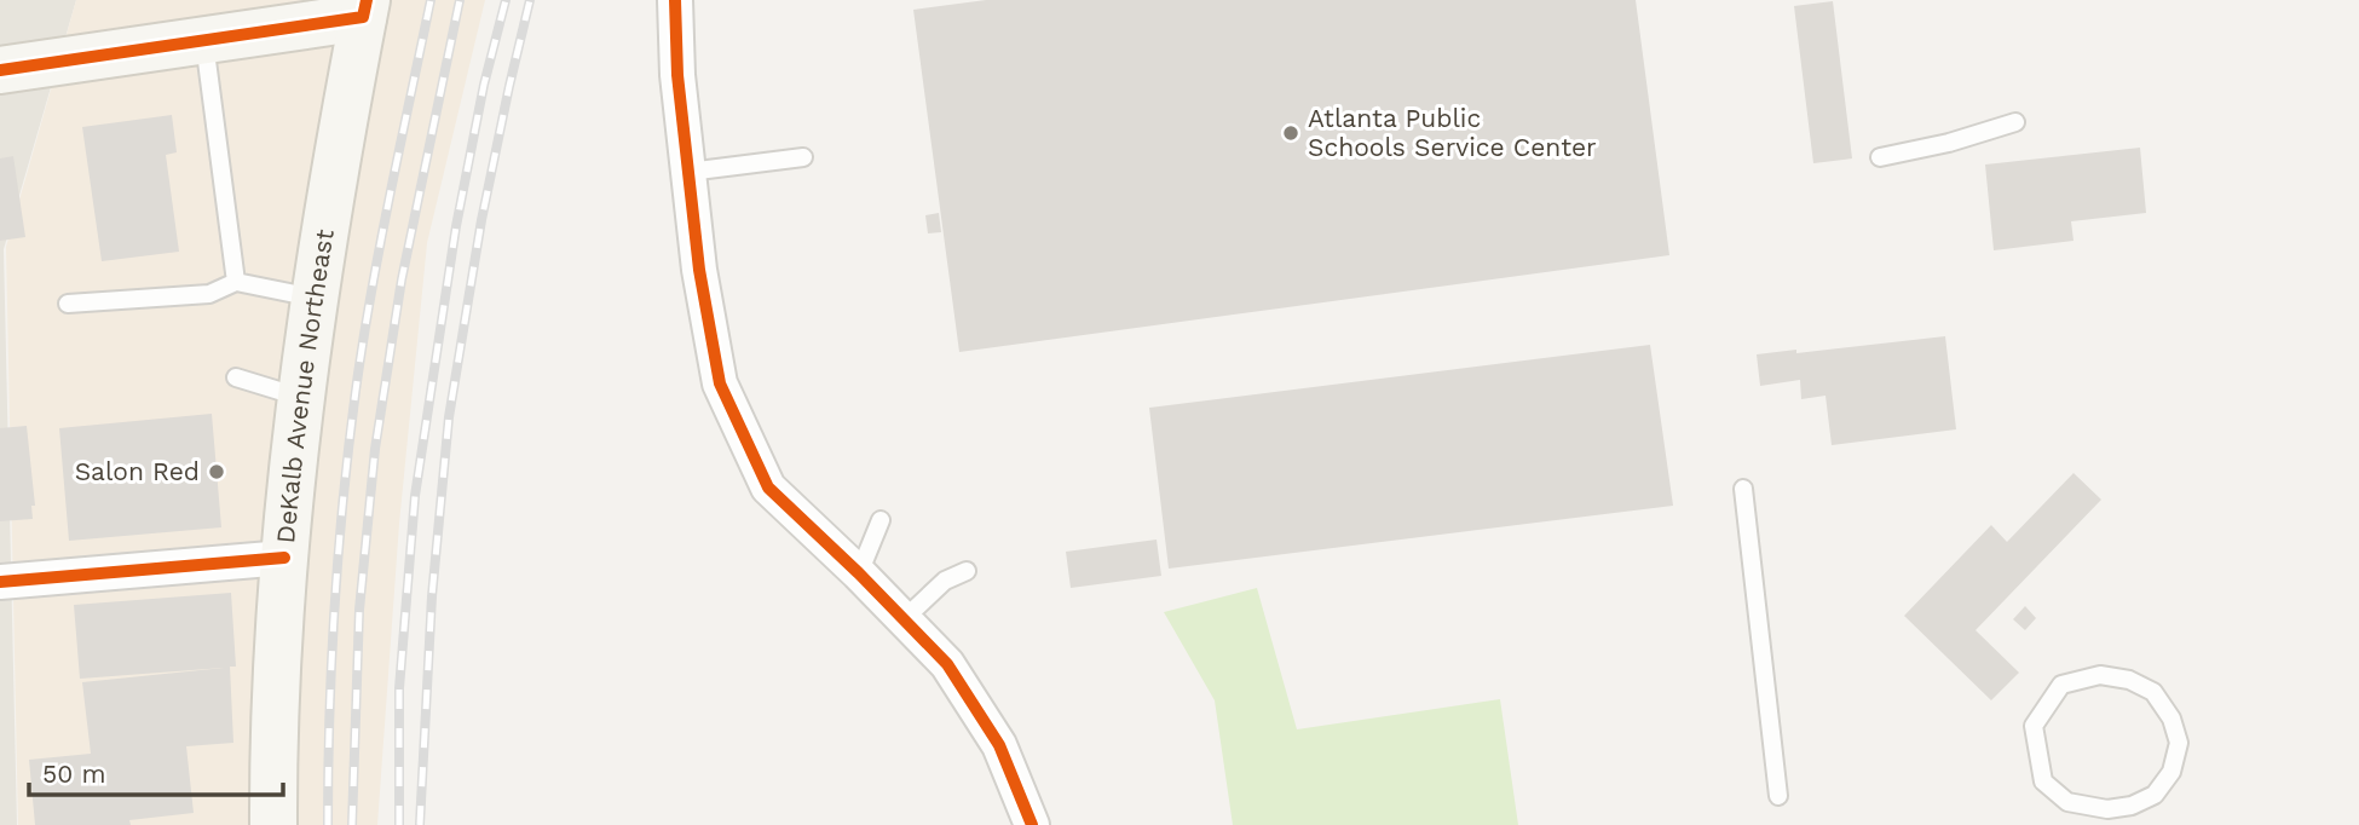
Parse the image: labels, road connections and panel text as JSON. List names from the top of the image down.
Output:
{
  "streets": {
    "main road": ["DeKalb Avenue Northeast"]
  },
  "places": ["Atlanta Public Schools Service Center", "Salon Red"],
  "scale_bar": "50 m"
}
